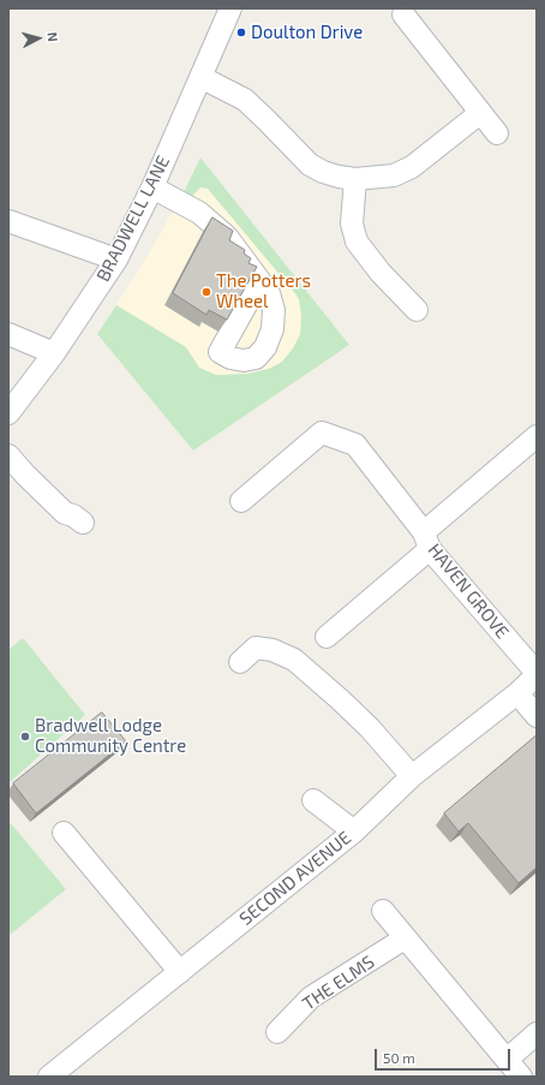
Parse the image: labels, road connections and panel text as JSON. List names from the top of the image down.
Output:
{
  "streets": {
    "street": [
      "BRADWELL LANE",
      "HAVEN GROVE",
      "SECOND AVENUE",
      "THE ELMS"
    ]
  },
  "crossings": [
    ["HAVEN GROVE", "SECOND AVENUE"]
  ],
  "places": ["Doulton Drive", "The Potters Wheel", "Bradwell Lodge Community Centre"],
  "scale_bar": "50 m",
  "north": "right"
}
